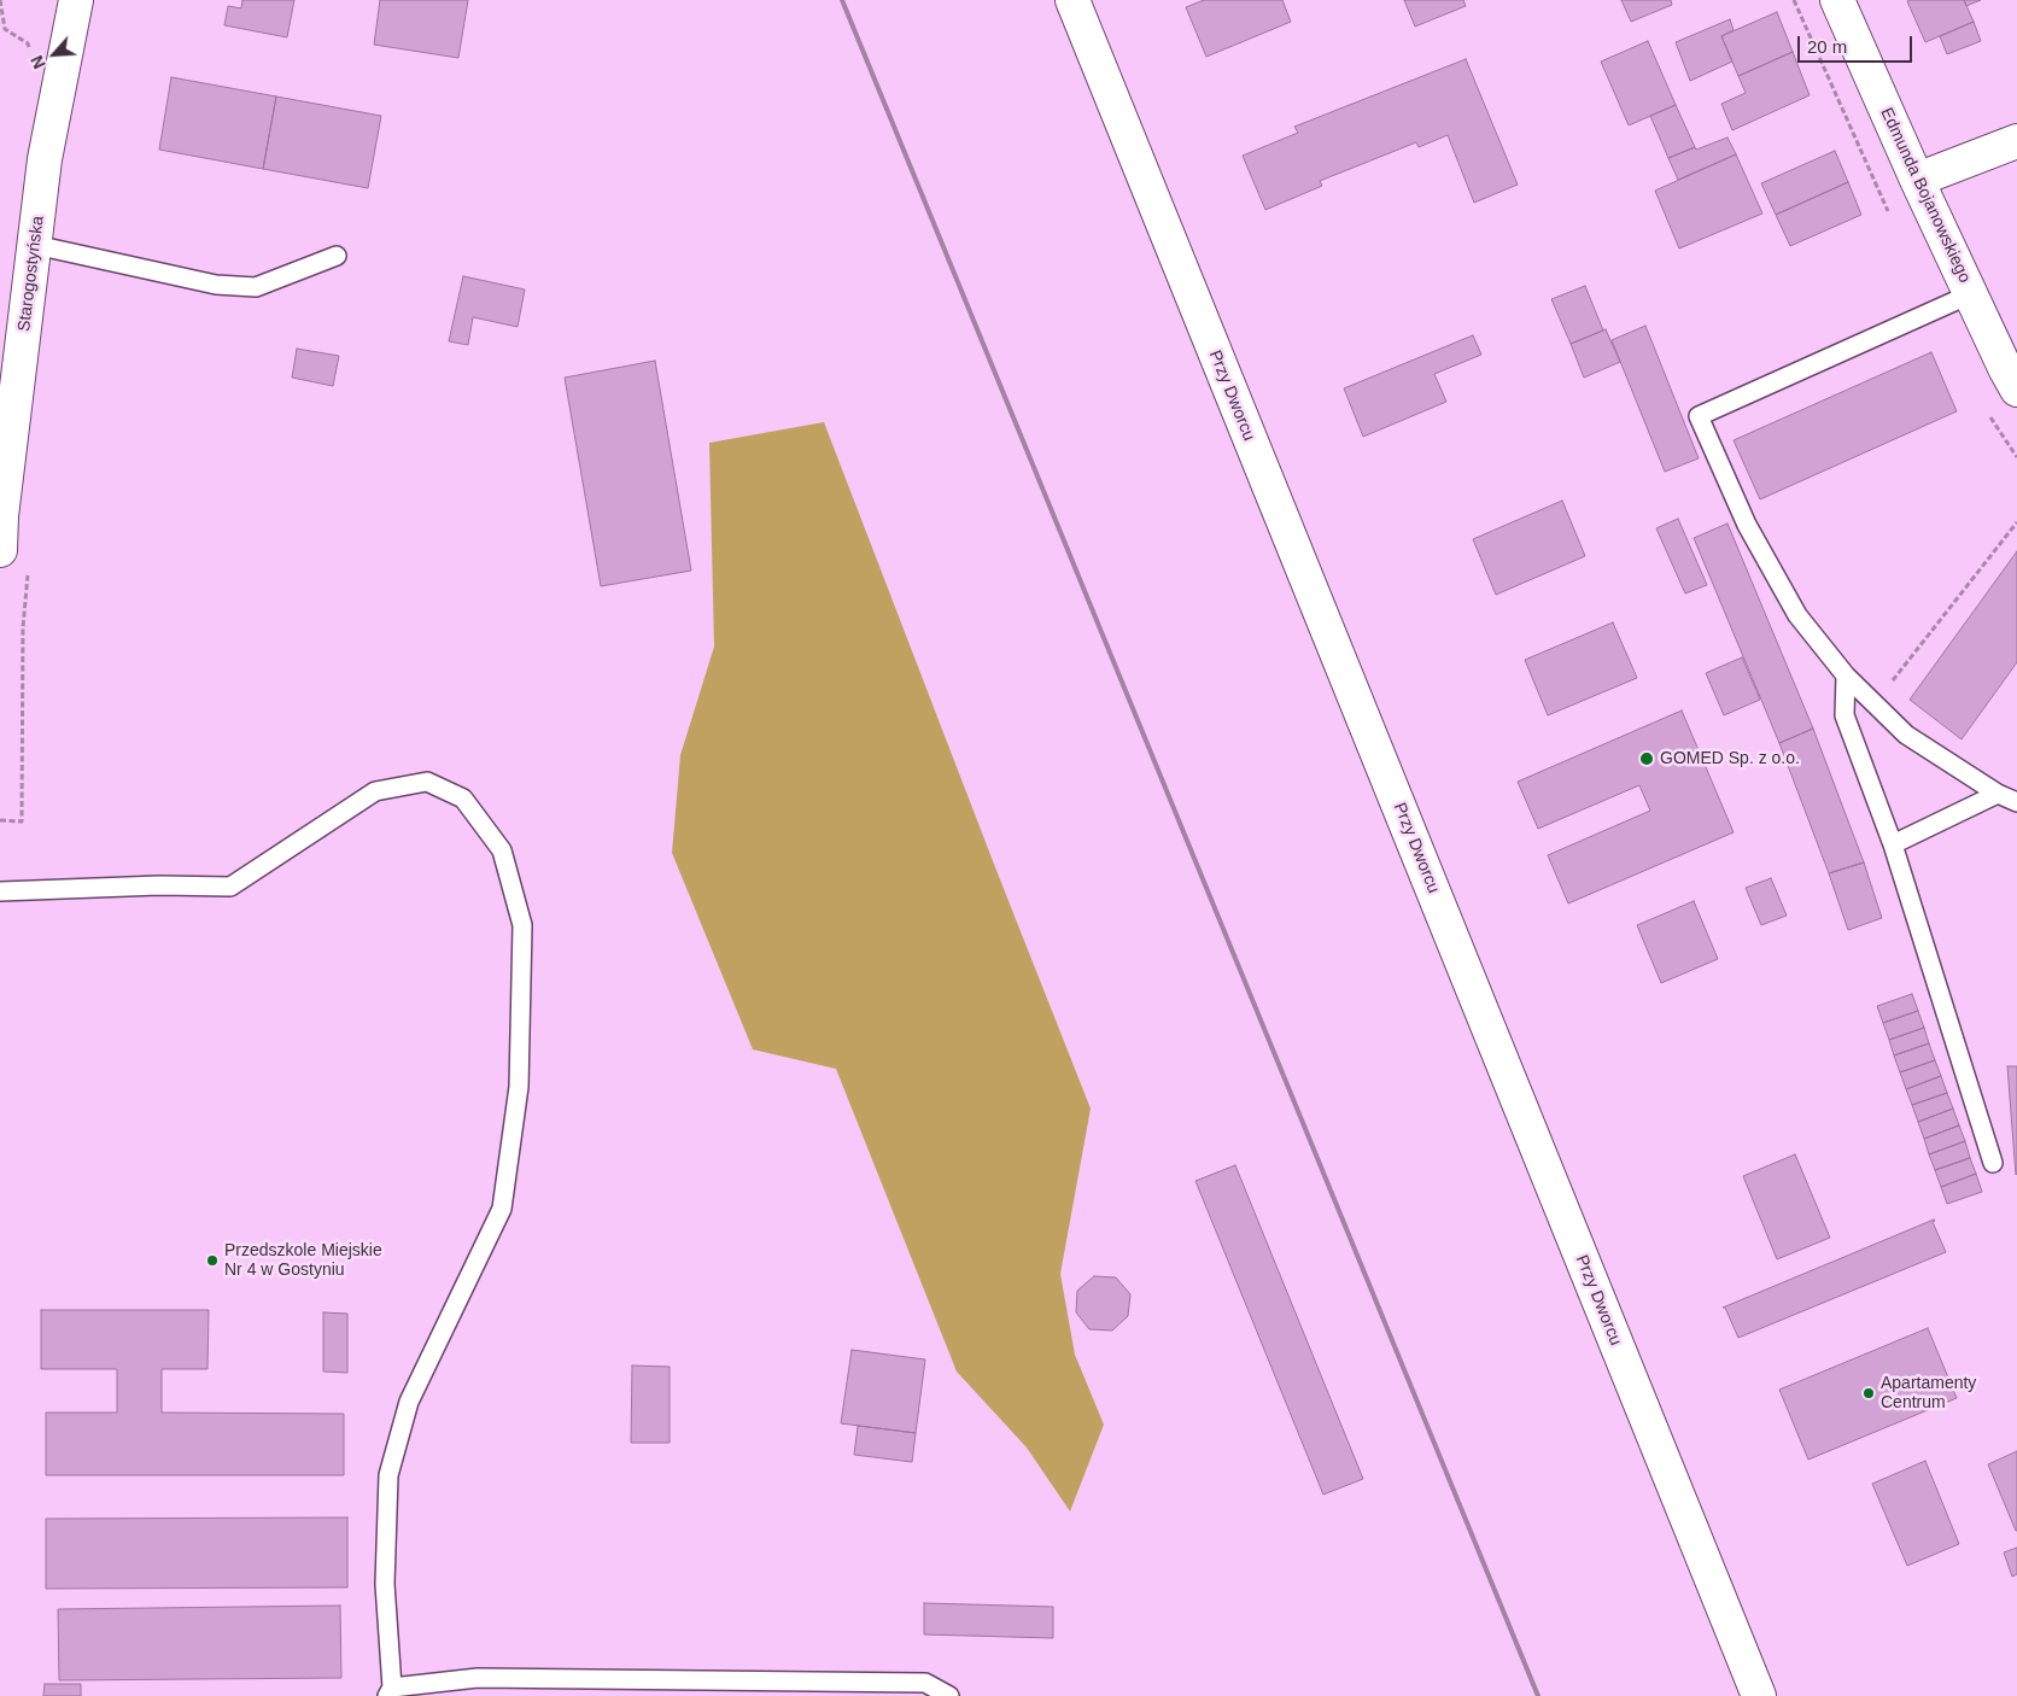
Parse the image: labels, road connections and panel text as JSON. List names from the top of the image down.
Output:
{
  "streets": {
    "street": ["Edmunda Bojanowskiego", "Starogostyńska", "Przy Dworcu"]
  },
  "places": ["GOMED Sp. z o.o.", "Przedszkole Miejskie Nr 4 w Gostyniu", "Apartamenty Centrum"],
  "scale_bar": "20 m",
  "north": "bottom left"
}
